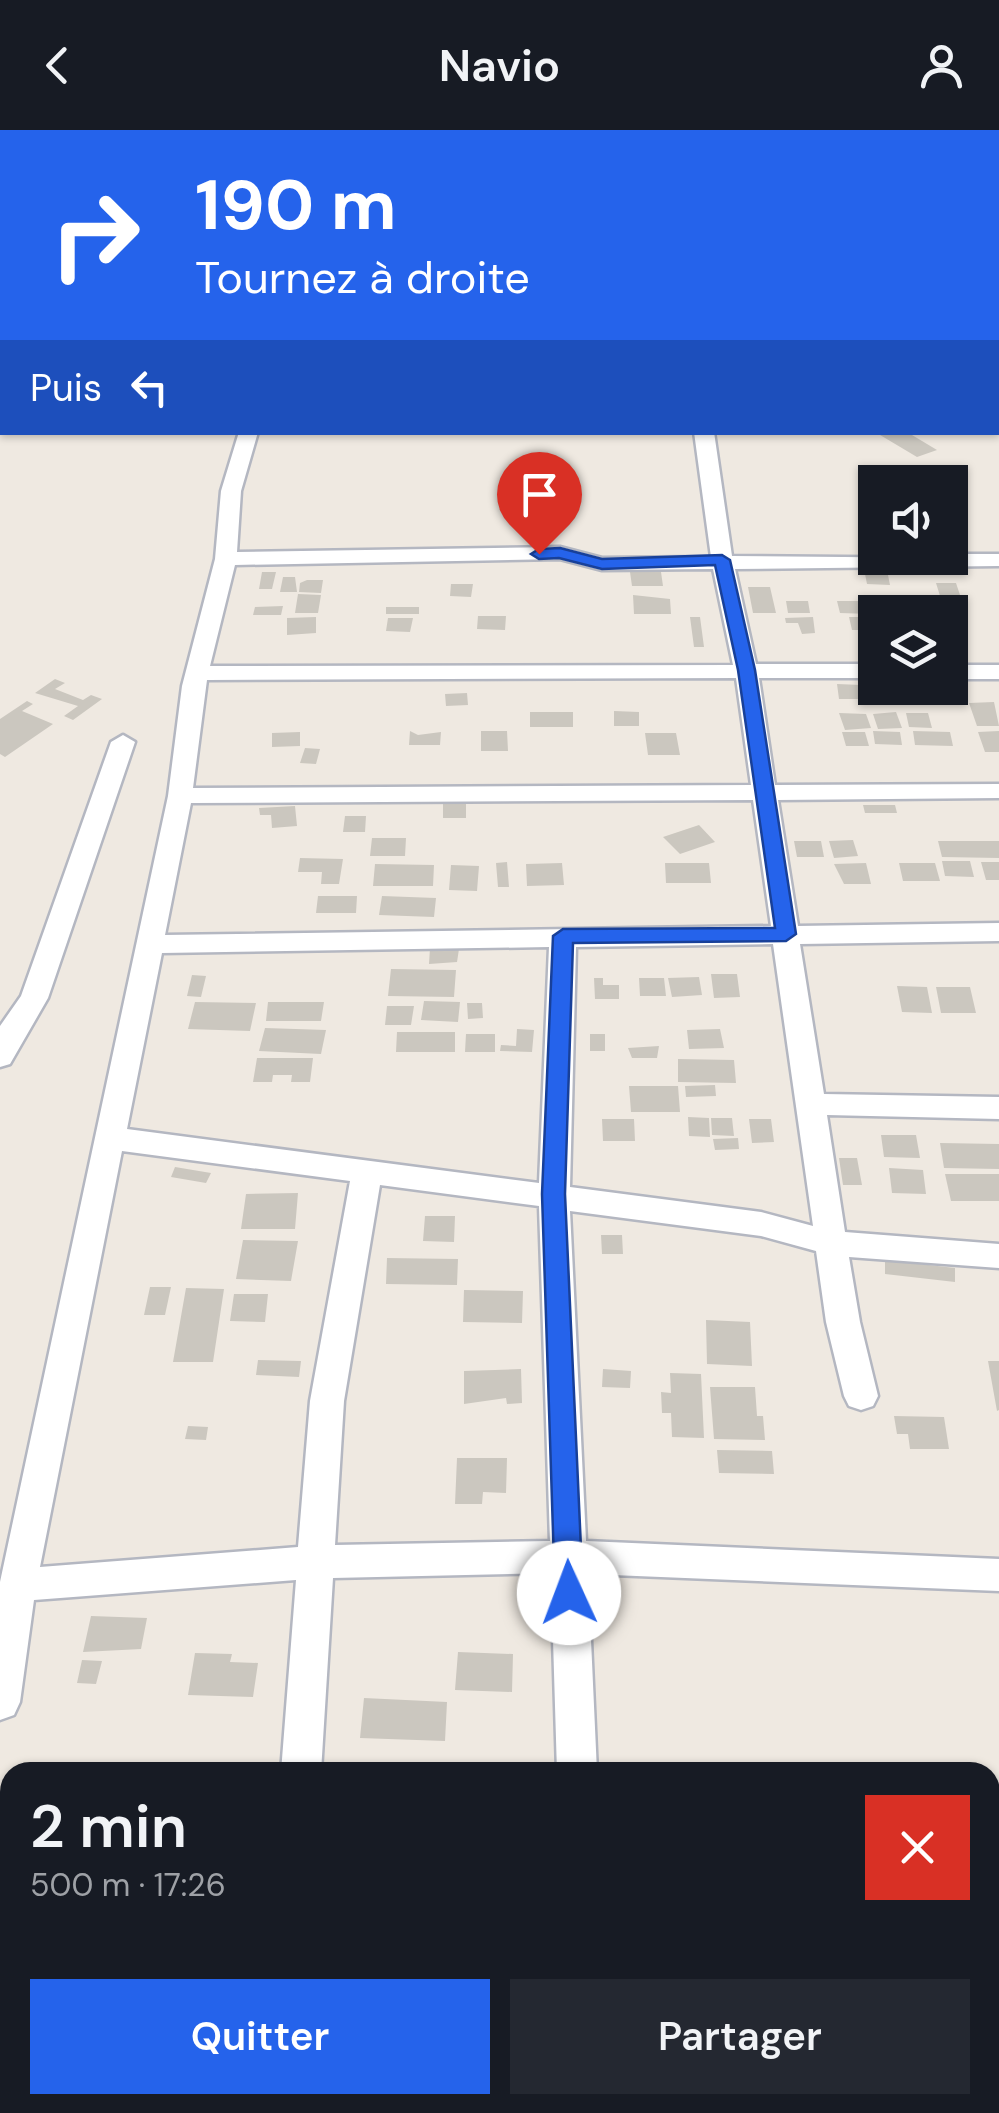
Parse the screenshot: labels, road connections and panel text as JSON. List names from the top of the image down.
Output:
{
  "page": {
    "header": "Navio",
    "turn": ["190 m", "Tournez à droite"],
    "then": "Puis",
    "heading": ["2 min", "500 m · 17:26"],
    "buttons": ["Quitter", "Partager"]
  }
}
